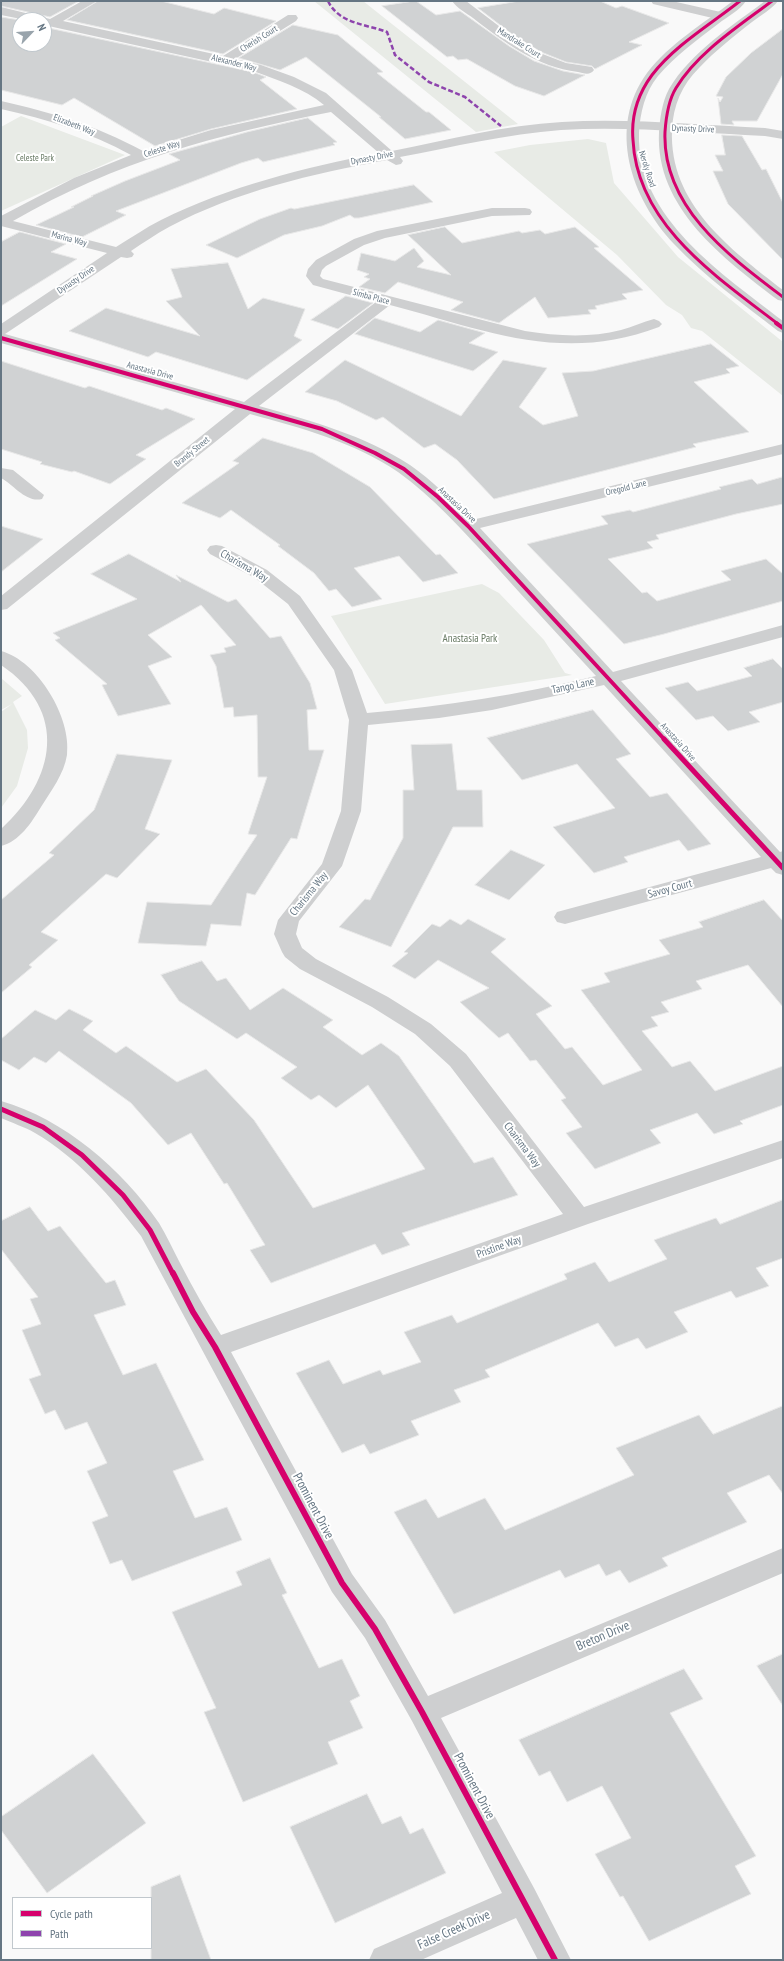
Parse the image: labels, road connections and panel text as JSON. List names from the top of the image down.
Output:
{
  "streets": {
    "street": [
      "Cherish Court",
      "Mandrake Court",
      "Alexander Way",
      "Elizabeth Way",
      "Dynasty Drive",
      "Celeste Way",
      "Neroly Road",
      "Marina Way",
      "Simba Place",
      "Anastasia Drive",
      "Brandy Street",
      "Oregold Lane",
      "Charisma Way",
      "Tango Lane",
      "Savoy Court",
      "Pristine Way",
      "Prominent Drive",
      "Breton Drive",
      "False Creek Drive"
    ]
  },
  "crossings": [
    ["Cherish Court", "Alexander Way"],
    ["Alexander Way", "Dynasty Drive"],
    ["Alexander Way", "Celeste Way"],
    ["Elizabeth Way", "Celeste Way"],
    ["Dynasty Drive", "Neroly Road"],
    ["Dynasty Drive", "Marina Way"],
    ["Dynasty Drive", "Anastasia Drive"],
    ["Celeste Way", "Marina Way"],
    ["Simba Place", "Brandy Street"],
    ["Anastasia Drive", "Brandy Street"],
    ["Anastasia Drive", "Oregold Lane"],
    ["Anastasia Drive", "Tango Lane"],
    ["Anastasia Drive", "Savoy Court"],
    ["Charisma Way", "Tango Lane"],
    ["Charisma Way", "Pristine Way"],
    ["Pristine Way", "Prominent Drive"],
    ["Prominent Drive", "Breton Drive"],
    ["Prominent Drive", "False Creek Drive"]
  ],
  "parks": ["Celeste Park", "Anastasia Park"],
  "legend": ["Cycle path", "Path"],
  "north": "top right"
}
